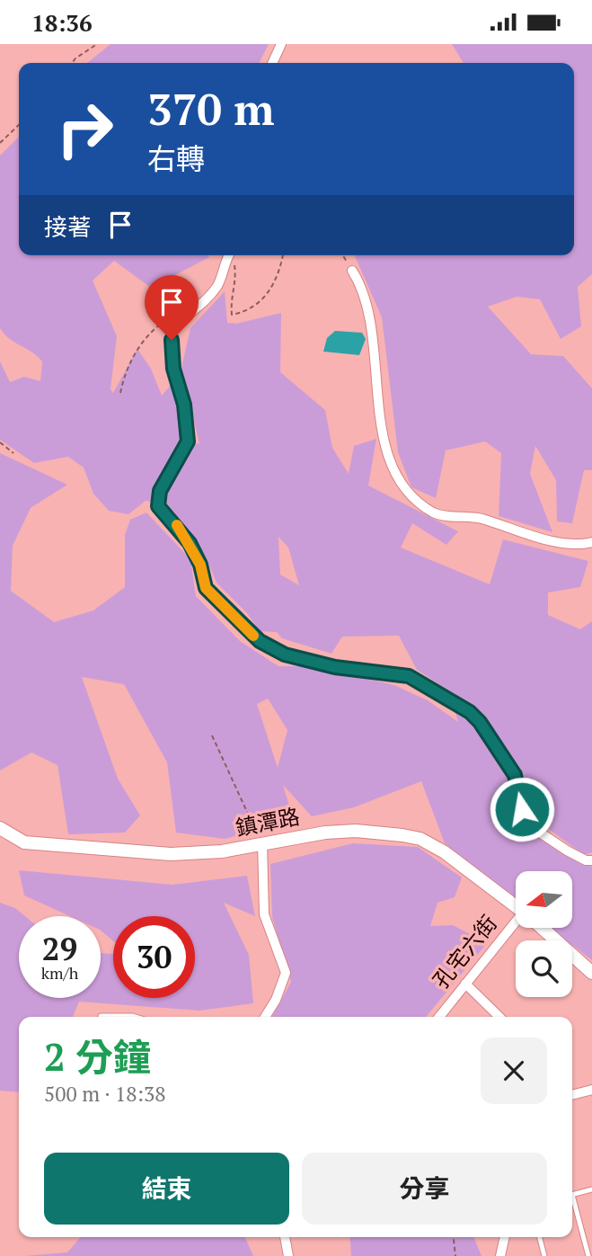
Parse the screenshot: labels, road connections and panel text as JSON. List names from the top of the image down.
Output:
{
  "streets": {
    "street": ["鎮潭路", "孔宅六街"]
  },
  "north": "left",
  "page": {
    "status": "18:36",
    "turn": ["370 m", "右轉"],
    "then": "接著",
    "speed": "29 km/h",
    "limit": "30",
    "heading": ["2 分鐘", "500 m · 18:38"],
    "buttons": ["結束", "分享"]
  }
}
